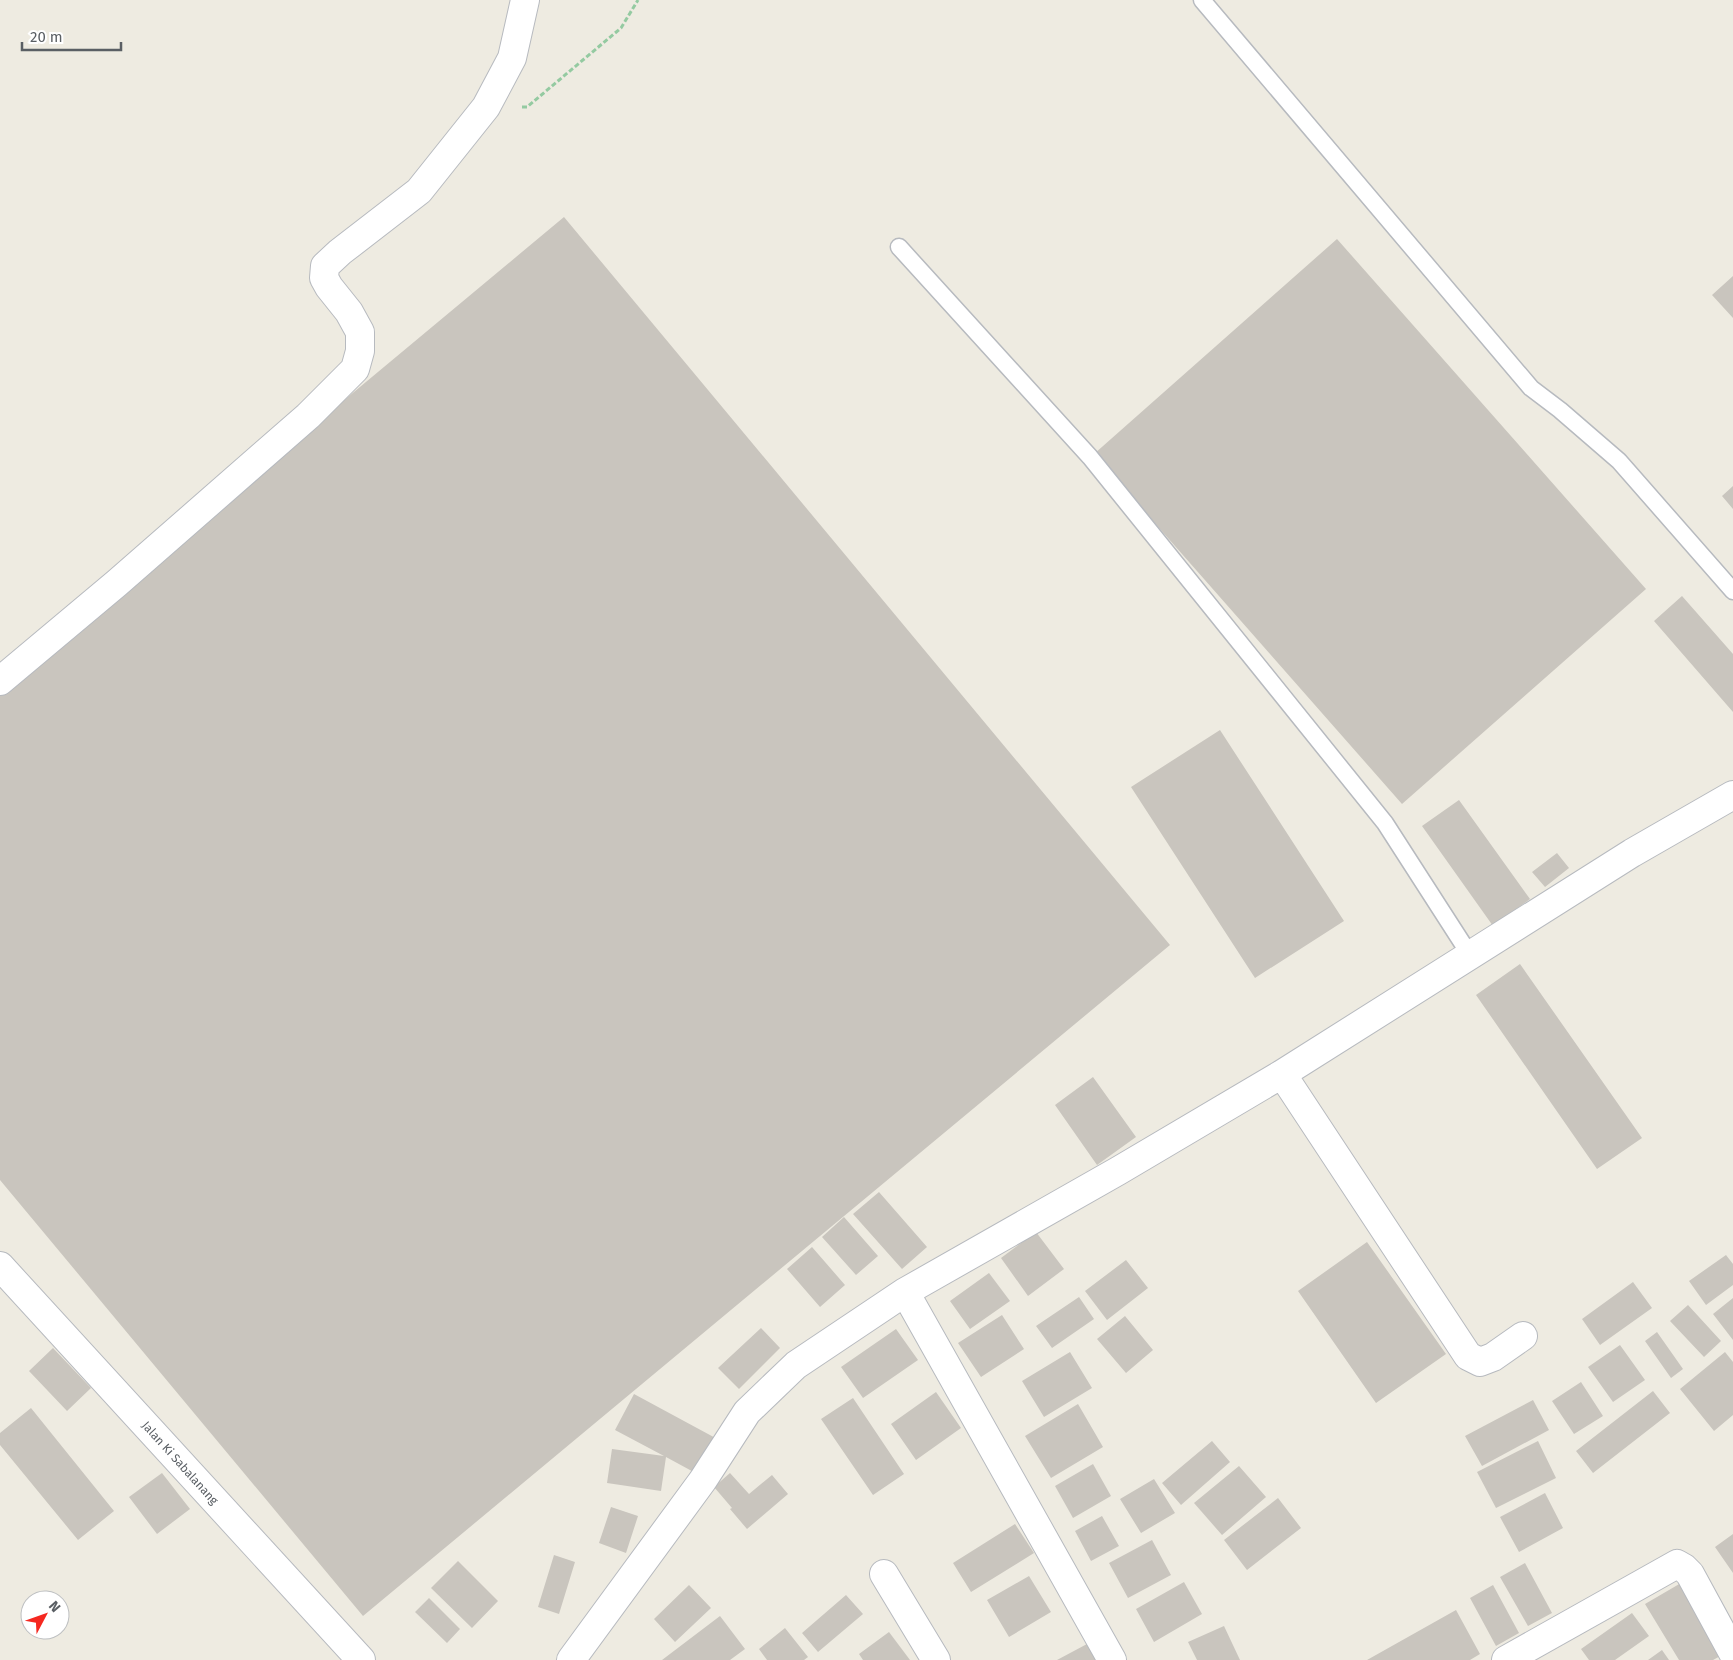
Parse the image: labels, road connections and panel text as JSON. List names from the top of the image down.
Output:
{
  "streets": {
    "street": ["Jalan Ki Sabalanang"]
  },
  "scale_bar": "20 m",
  "north": "top right"
}
